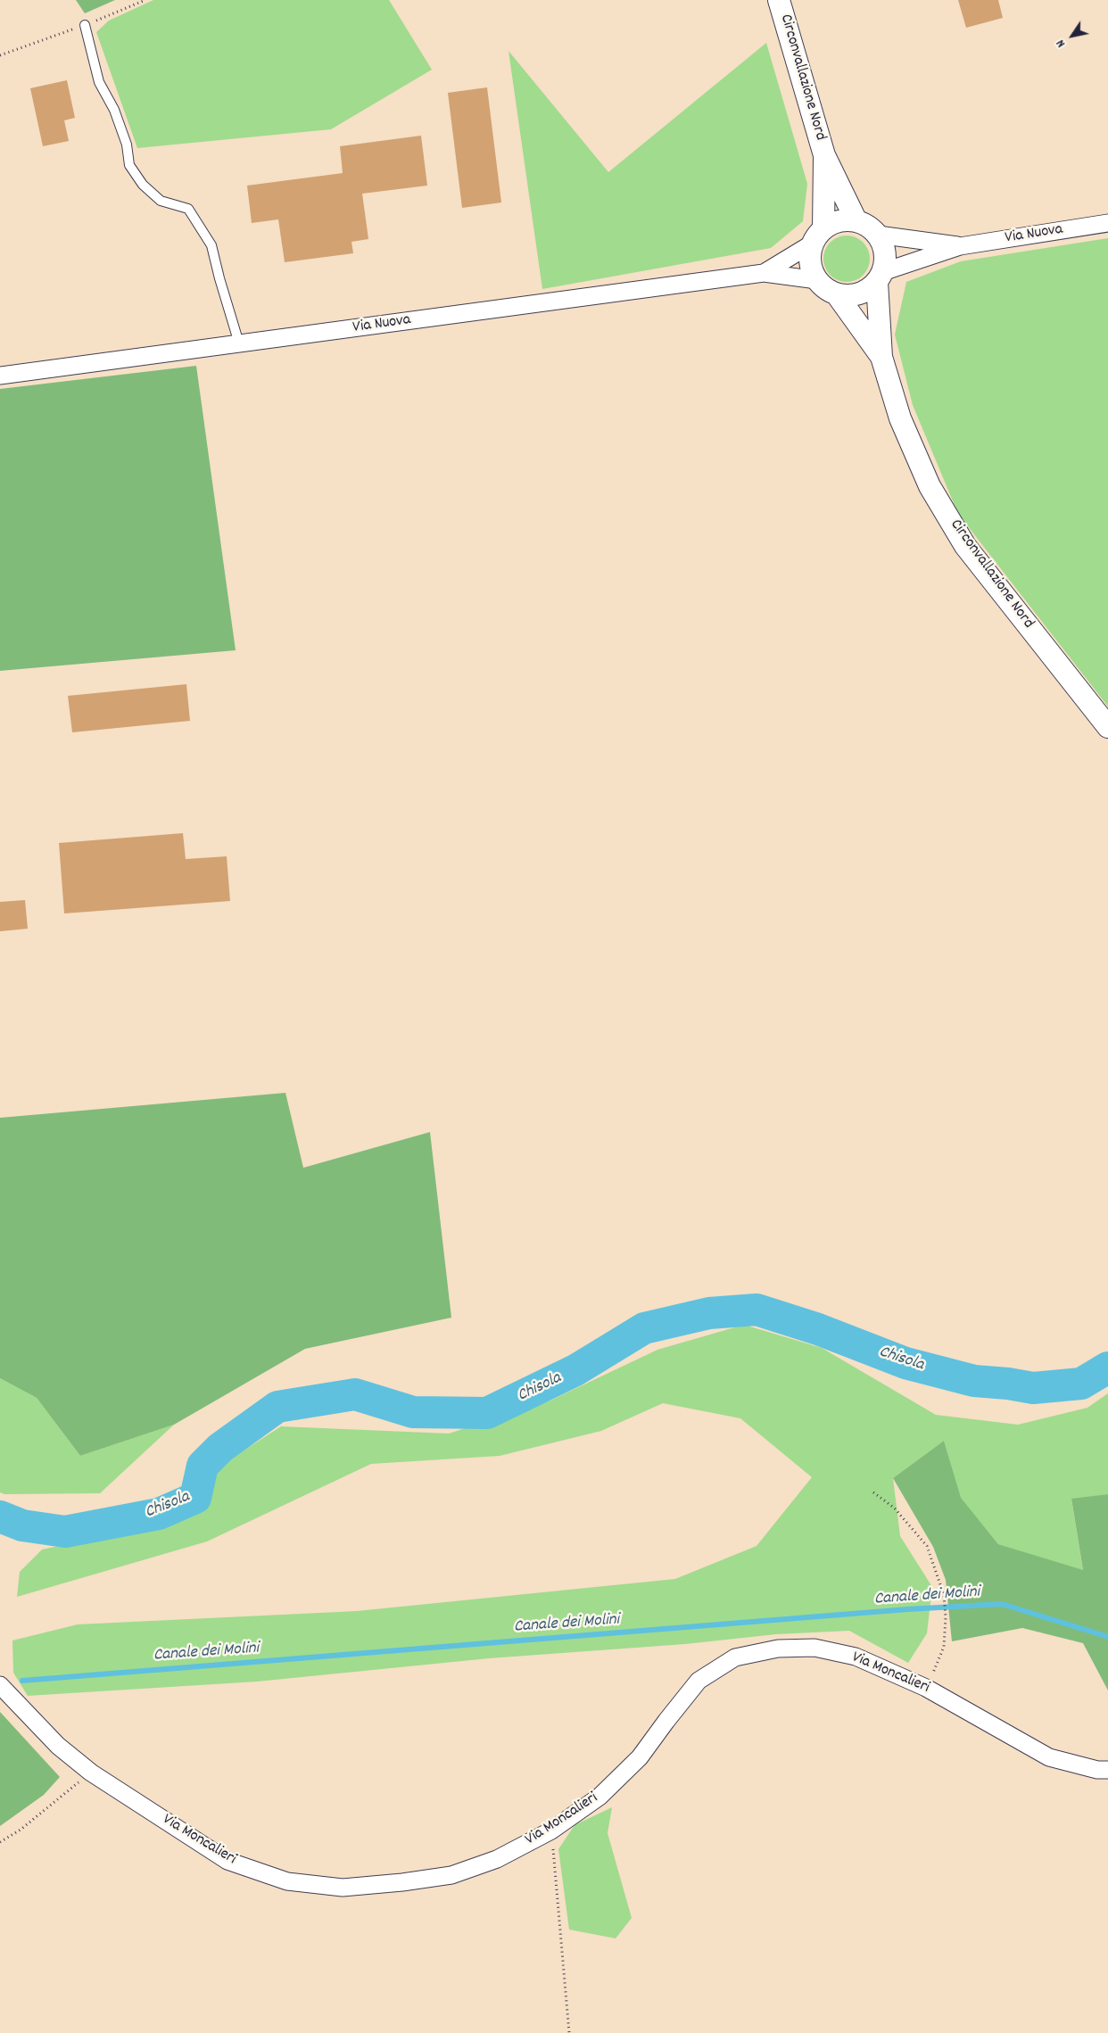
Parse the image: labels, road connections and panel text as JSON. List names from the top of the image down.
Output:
{
  "streets": {
    "street": ["Circonvallazione Nord", "Via Nuova", "Via Moncalieri"]
  },
  "crossings": [
    ["Circonvallazione Nord", "Via Nuova"]
  ],
  "water": ["Chisola", "Canale dei Molini"],
  "north": "bottom left"
}
